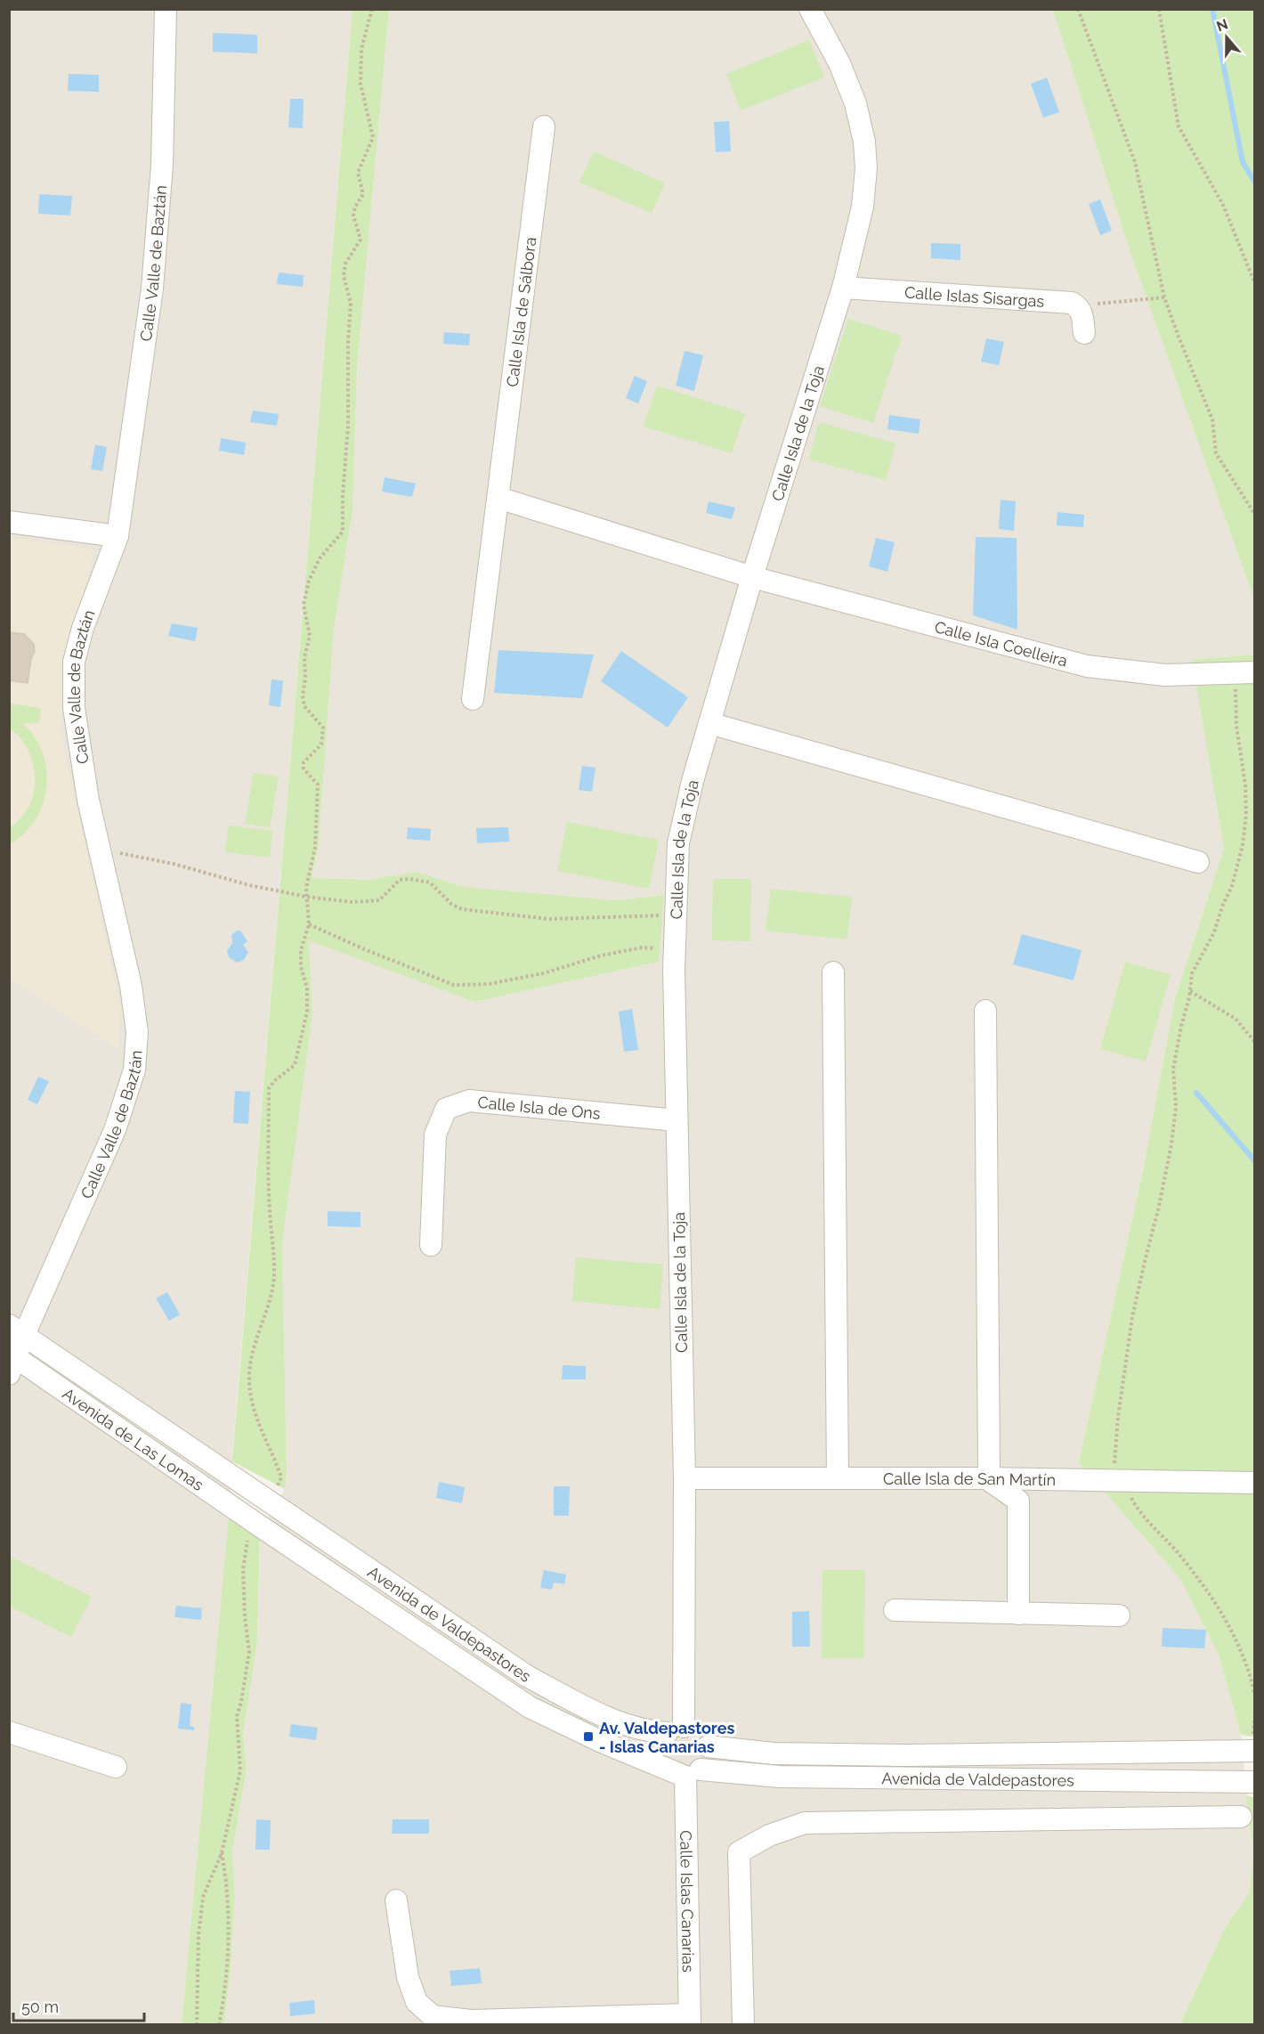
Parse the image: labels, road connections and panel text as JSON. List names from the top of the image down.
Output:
{
  "streets": {
    "street": [
      "Calle Valle de Baztán",
      "Calle Islas Sisargas",
      "Calle Isla de Sálbora",
      "Calle Isla de la Toja",
      "Calle Isla Coelleira",
      "Calle Isla de Ons",
      "Avenida de Las Lomas",
      "Calle Isla de San Martín",
      "Avenida de Valdepastores",
      "Calle Islas Canarias"
    ]
  },
  "crossings": [
    ["Calle Valle de Baztán", "Avenida de Las Lomas"],
    ["Calle Islas Sisargas", "Calle Isla de la Toja"],
    ["Calle Isla de la Toja", "Calle Isla Coelleira"],
    ["Calle Isla de la Toja", "Calle Isla de Ons"],
    ["Calle Isla de la Toja", "Calle Isla de San Martín"],
    ["Calle Isla de la Toja", "Avenida de Valdepastores"],
    ["Avenida de Las Lomas", "Avenida de Valdepastores"],
    ["Avenida de Valdepastores", "Calle Islas Canarias"]
  ],
  "places": {
    "transit": ["Av. Valdepastores - Islas Canarias"]
  },
  "scale_bar": "50 m",
  "north": "top"
}
